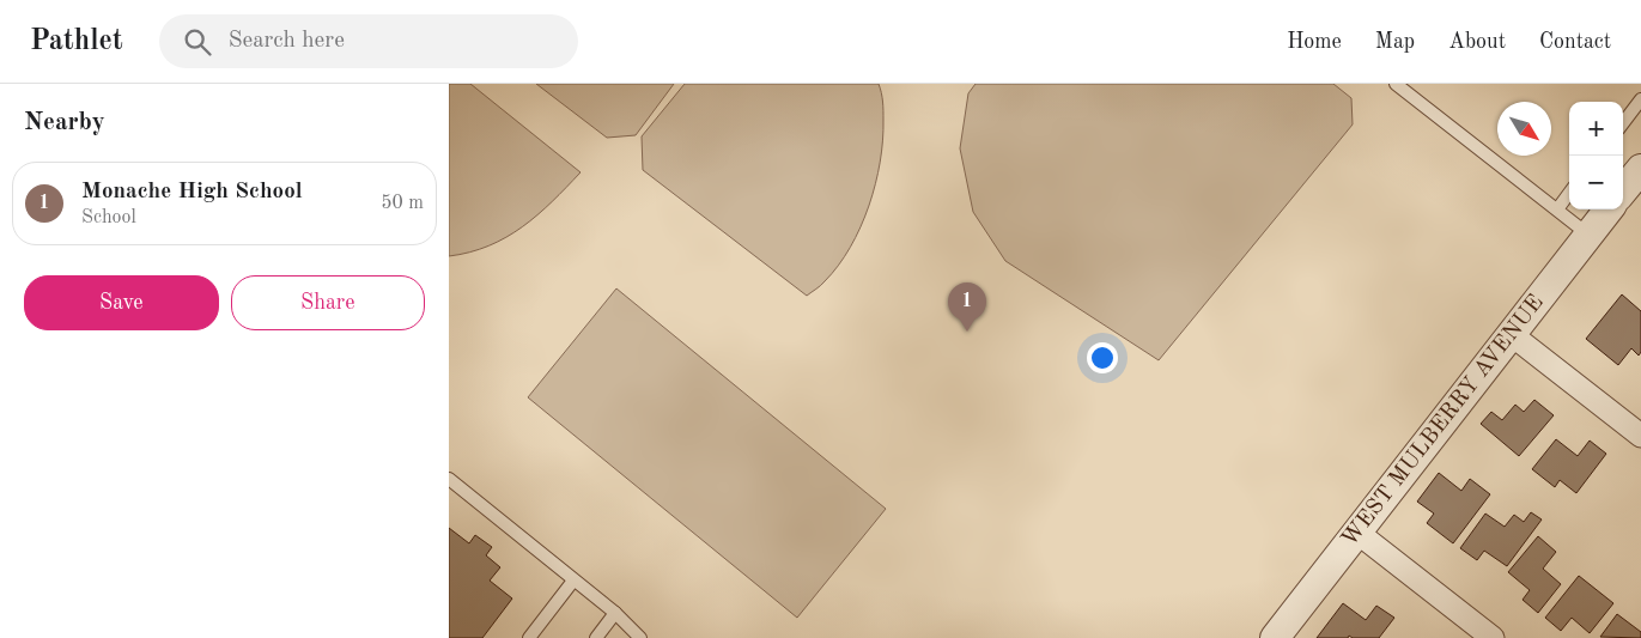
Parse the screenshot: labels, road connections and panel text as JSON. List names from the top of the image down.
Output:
{
  "streets": {
    "street": ["WEST MULBERRY AVENUE"]
  },
  "north": "bottom right",
  "page": {
    "header": "Pathlet",
    "search": "Search here",
    "nav": [
      "Home",
      "Map",
      "About",
      "Contact"
    ],
    "heading": "Nearby",
    "map_buttons": ["+", "−"],
    "list": [
      {
        "mark": "1",
        "name": "Monache High School",
        "note": "School",
        "value": "50 m"
      }
    ],
    "buttons": ["Save", "Share"],
    "pins": "1"
  }
}
